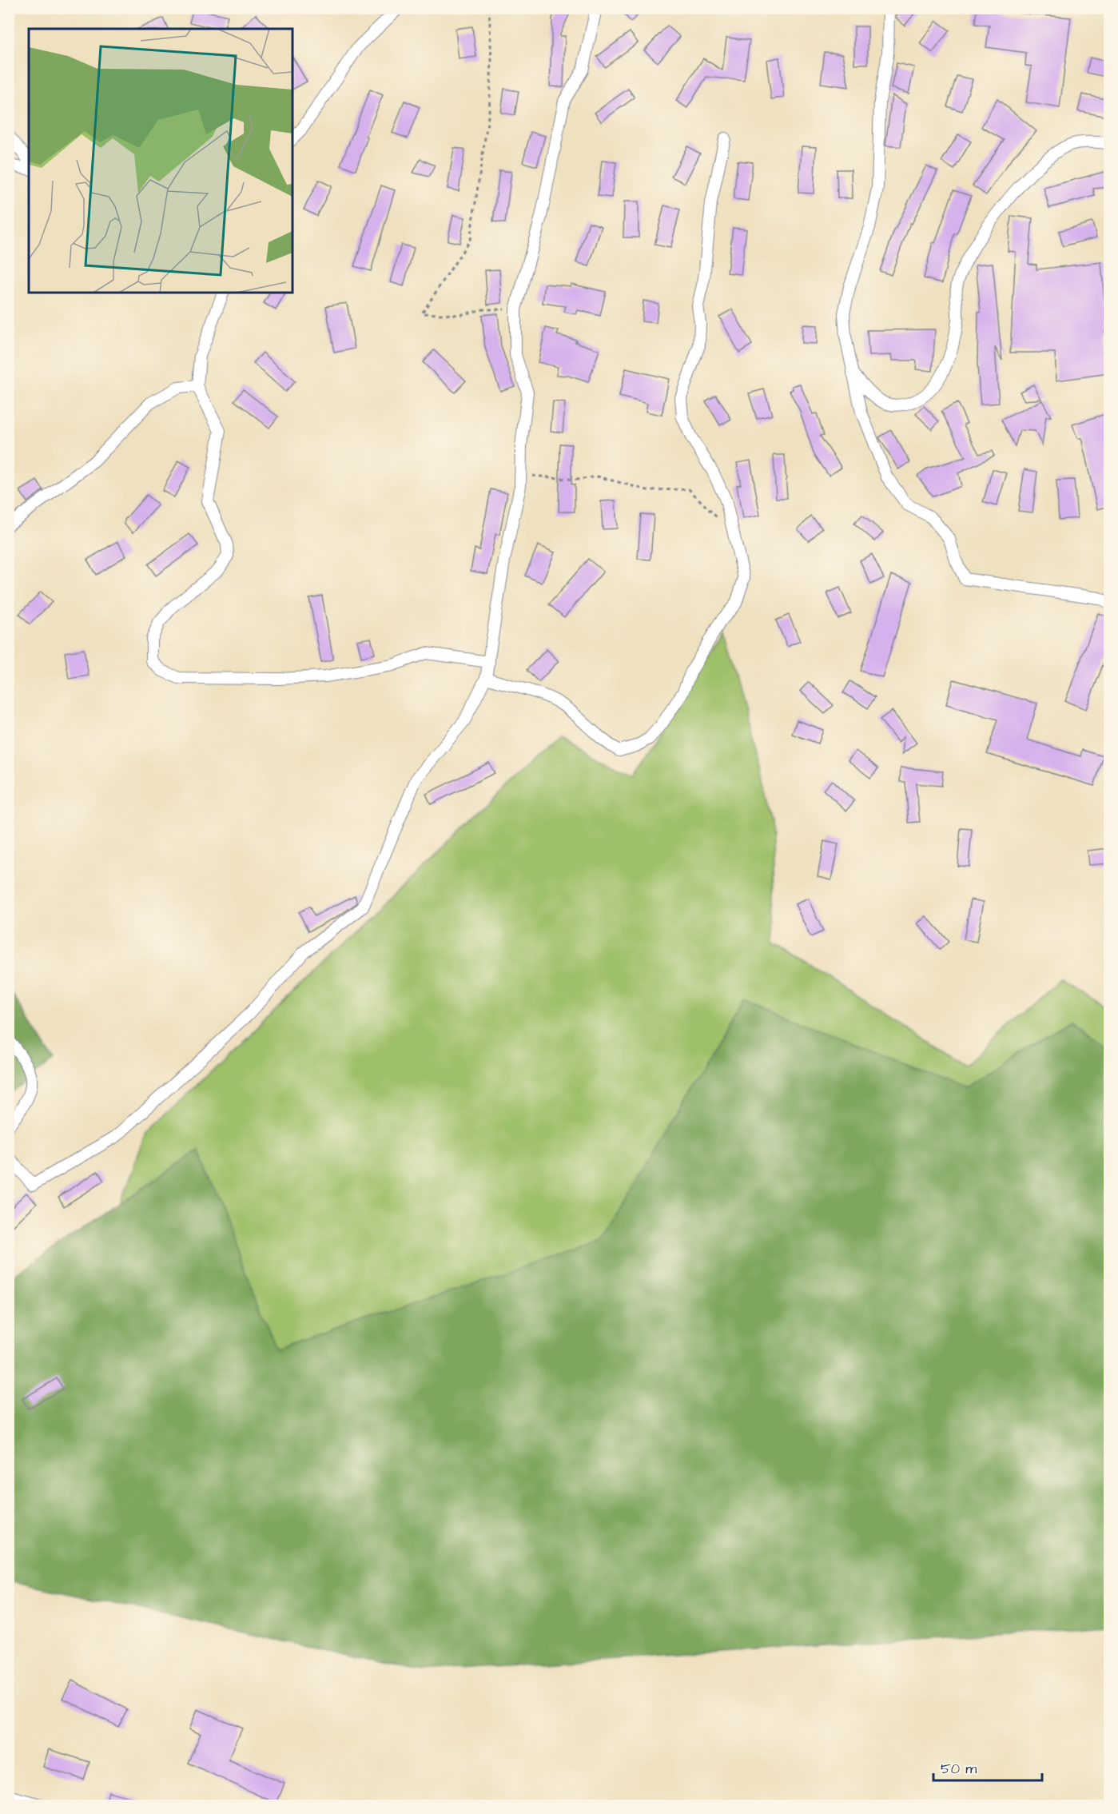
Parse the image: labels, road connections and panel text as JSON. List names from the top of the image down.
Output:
{
  "scale_bar": "50 m"
}
